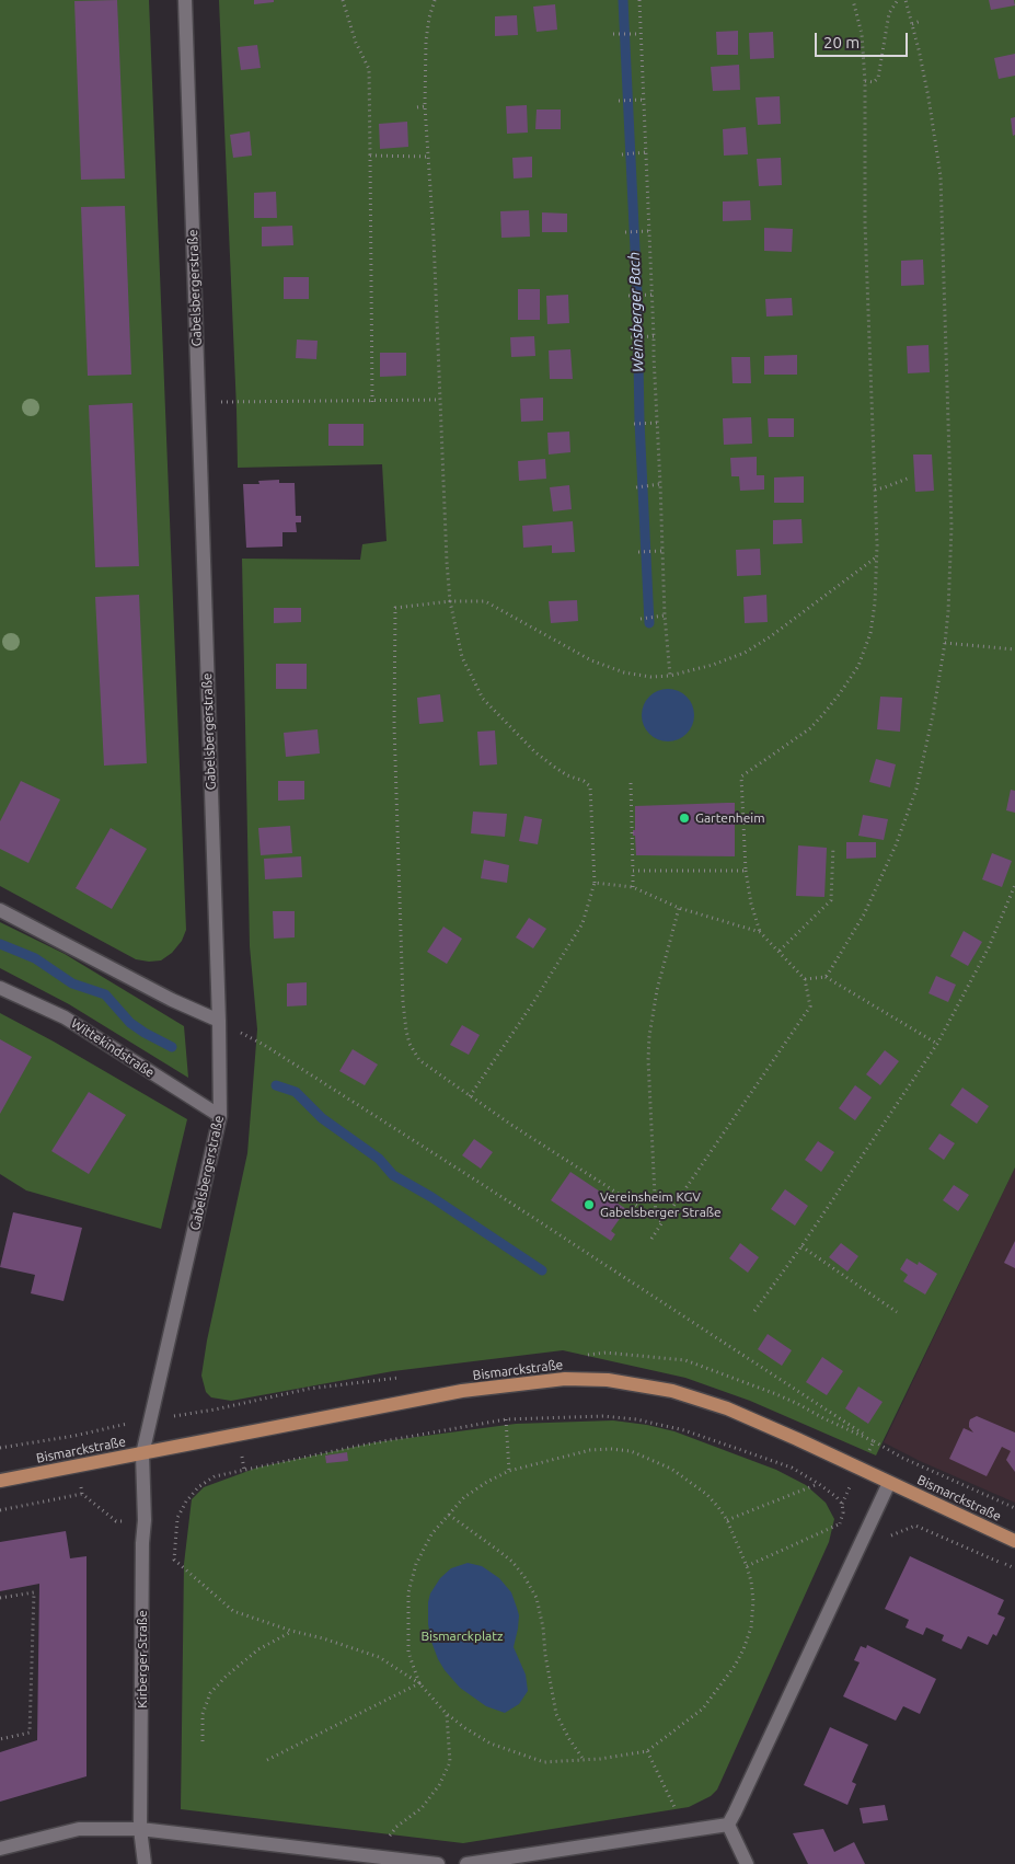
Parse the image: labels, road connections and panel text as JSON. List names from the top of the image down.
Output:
{
  "streets": {
    "main road": ["Bismarckstraße"],
    "street": ["Gabelsbergerstraße", "Wittekindstraße", "Kirberger Straße"]
  },
  "crossings": [
    ["Gabelsbergerstraße", "Wittekindstraße"],
    ["Gabelsbergerstraße", "Bismarckstraße"],
    ["Gabelsbergerstraße", "Kirberger Straße"],
    ["Bismarckstraße", "Kirberger Straße"]
  ],
  "water": ["Weinsberger Bach"],
  "parks": ["Bismarckplatz"],
  "places": ["Gartenheim", "Vereinsheim KGV Gabelsberger Straße"],
  "scale_bar": "20 m"
}
